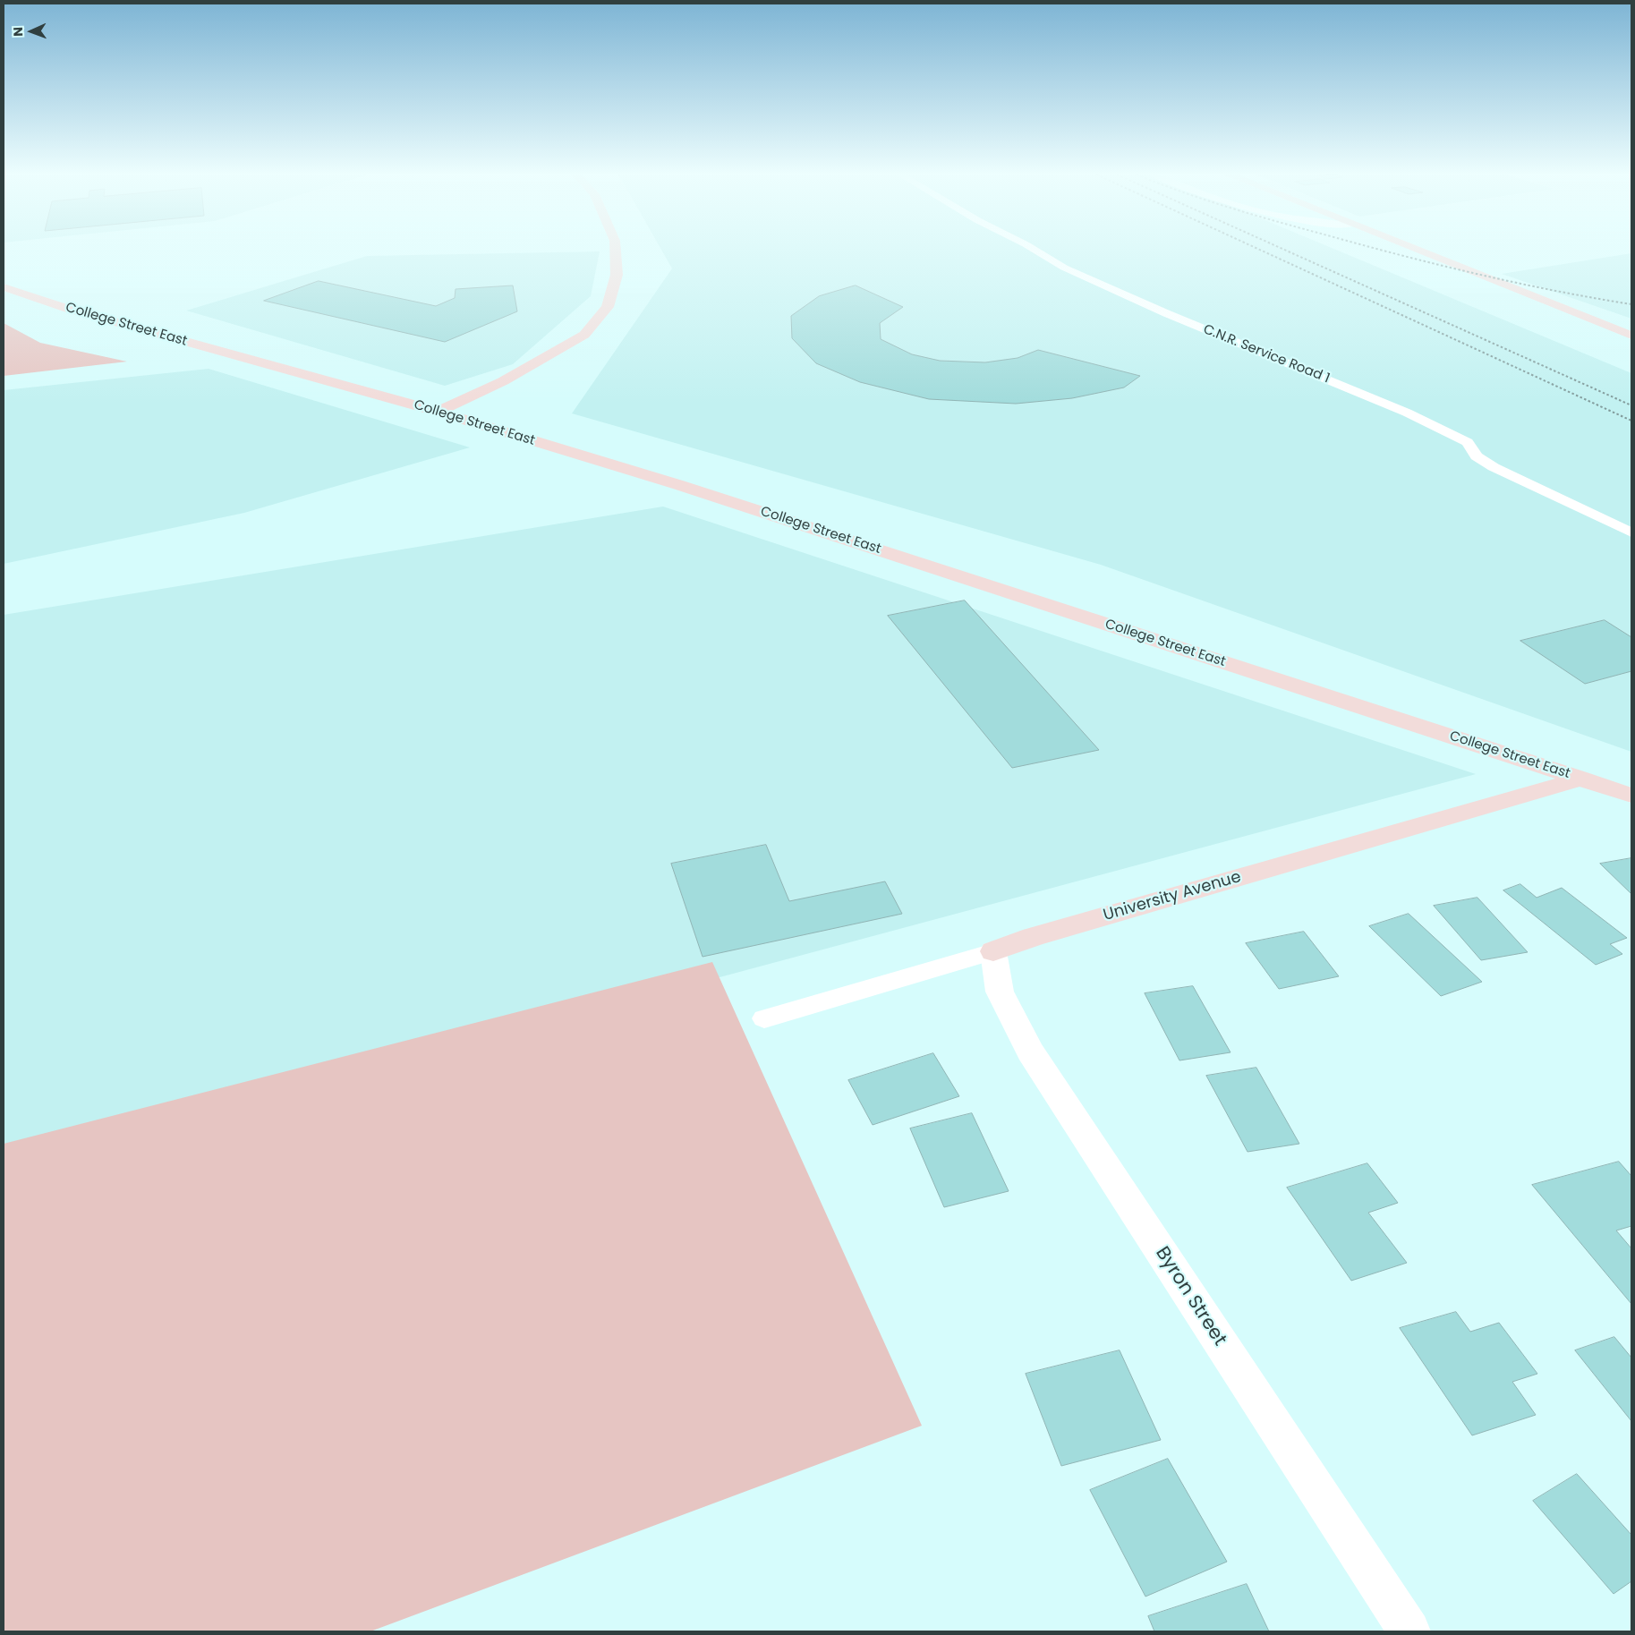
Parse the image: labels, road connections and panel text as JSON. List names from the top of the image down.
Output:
{
  "streets": {
    "main road": ["College Street East", "University Avenue"],
    "street": ["Byron Street"],
    "lane": ["C.N.R. Service Road 1"]
  },
  "crossings": [
    ["College Street East", "University Avenue"],
    ["University Avenue", "Byron Street"]
  ],
  "north": "left"
}
